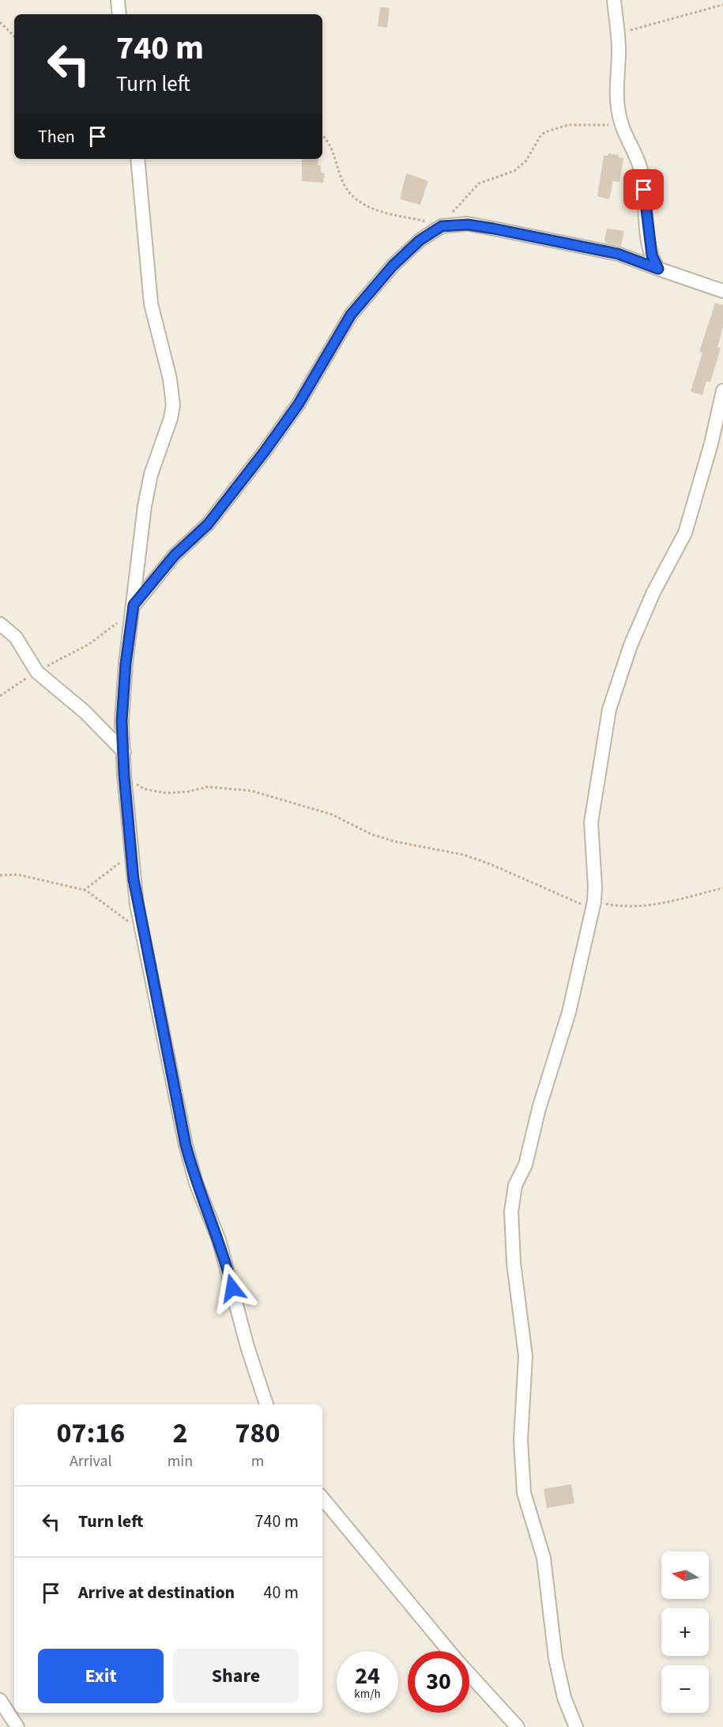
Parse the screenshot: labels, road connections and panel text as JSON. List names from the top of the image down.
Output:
{
  "north": "left",
  "page": {
    "turn": ["740 m", "Turn left"],
    "then": "Then",
    "eta": [
      "07:16",
      "Arrival",
      "2",
      "min",
      "780",
      "m"
    ],
    "list": [
      {
        "name": "Turn left",
        "value": "740 m"
      },
      {
        "name": "Arrive at destination",
        "value": "40 m"
      }
    ],
    "map_buttons": ["+", "−"],
    "buttons": ["Exit", "Share"],
    "speed": "24 km/h",
    "limit": "30"
  }
}
